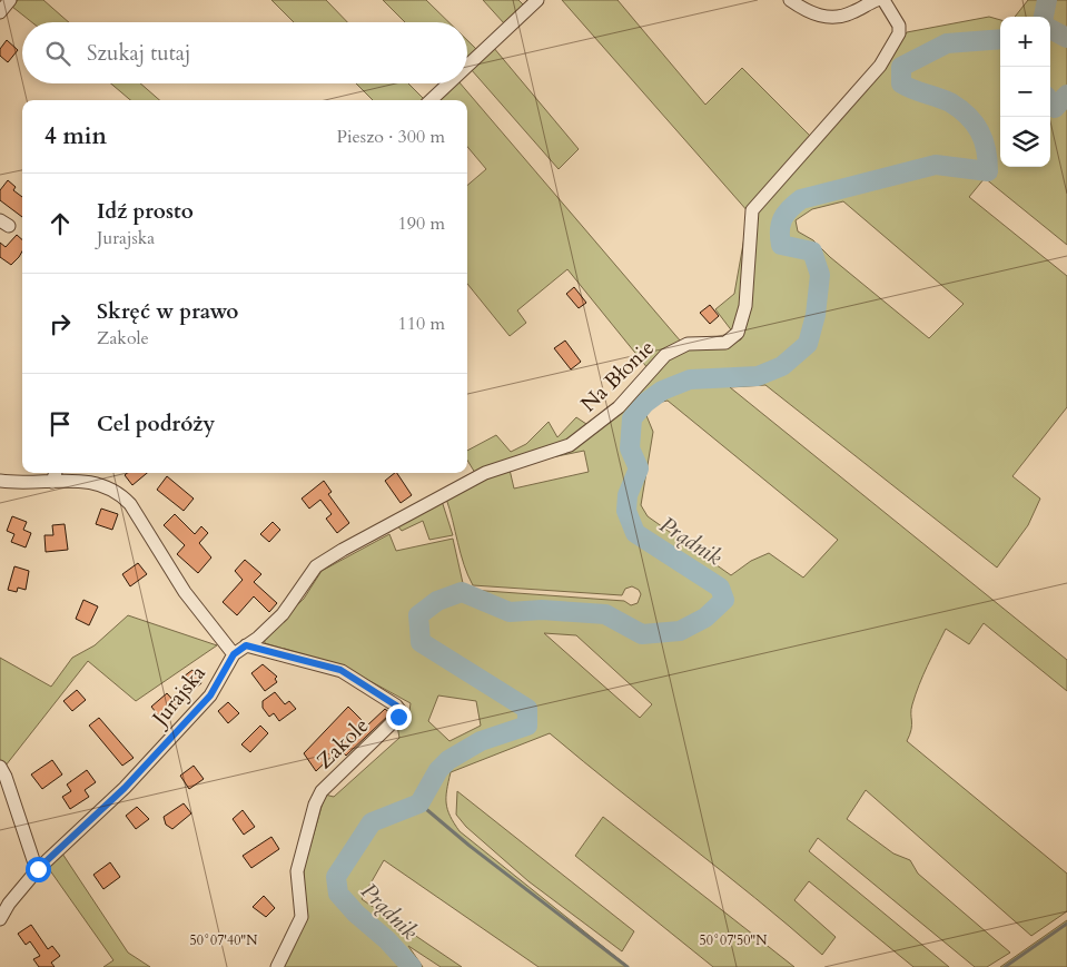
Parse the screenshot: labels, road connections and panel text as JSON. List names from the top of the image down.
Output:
{
  "streets": {
    "street": ["Na Błonie", "Jurajska", "Zakole"]
  },
  "crossings": [
    ["Na Błonie", "Jurajska"],
    ["Na Błonie", "Zakole"]
  ],
  "water": ["Prądnik"],
  "page": {
    "map_buttons": ["+", "−"],
    "search": "Szukaj tutaj",
    "heading": ["4 min", "Pieszo · 300 m"],
    "list": [
      ["Idź prosto", "Jurajska", "190 m"],
      ["Skręć w prawo", "Zakole", "110 m"],
      "Cel podróży"
    ]
  },
  "coordinates": ["50°07'40\"N", "50°07'50\"N"]
}
